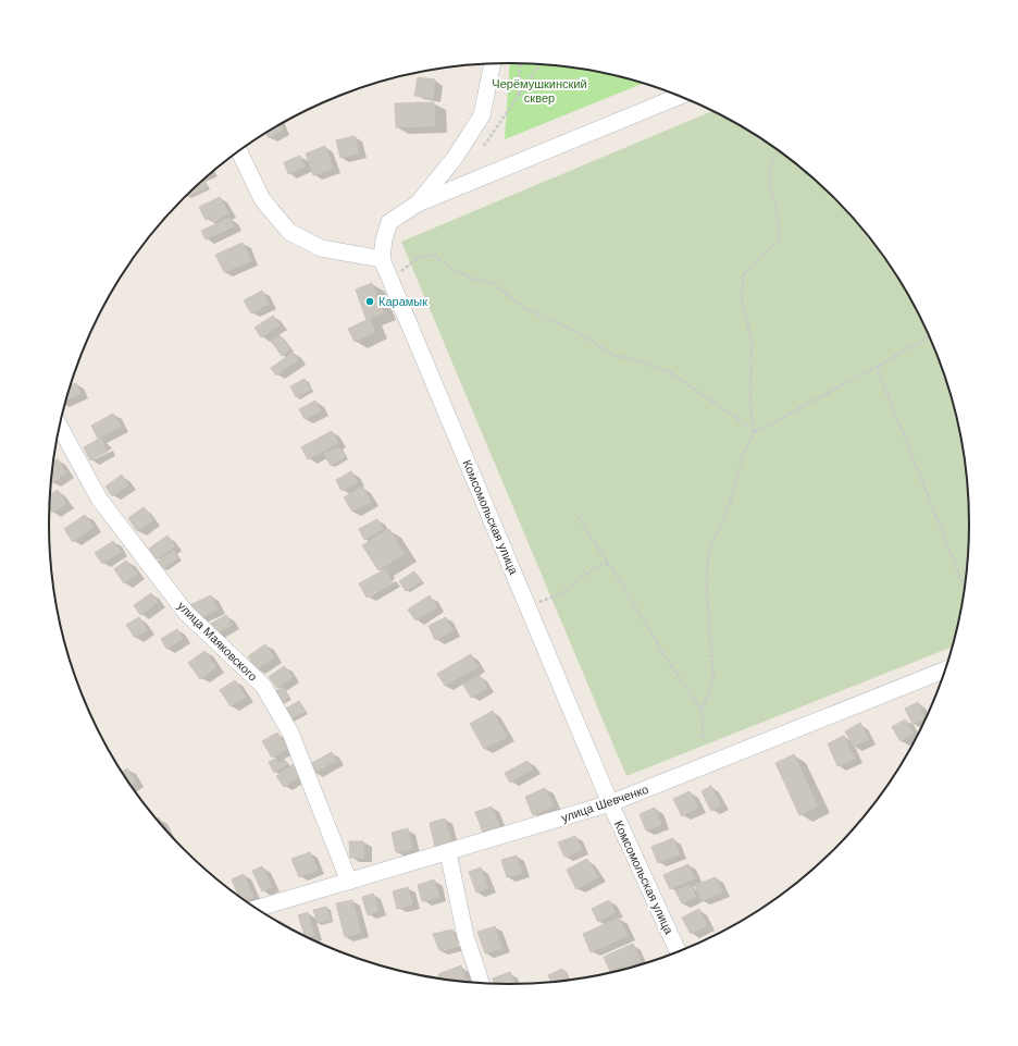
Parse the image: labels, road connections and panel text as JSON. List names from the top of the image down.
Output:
{
  "streets": {
    "street": ["Комсомольская улица", "улица Маяковского", "улица Шевченко"]
  },
  "crossings": [
    ["Комсомольская улица", "улица Шевченко"],
    ["улица Маяковского", "улица Шевченко"]
  ],
  "parks": ["Черёмушкинский сквер"],
  "places": ["Карамык"]
}
